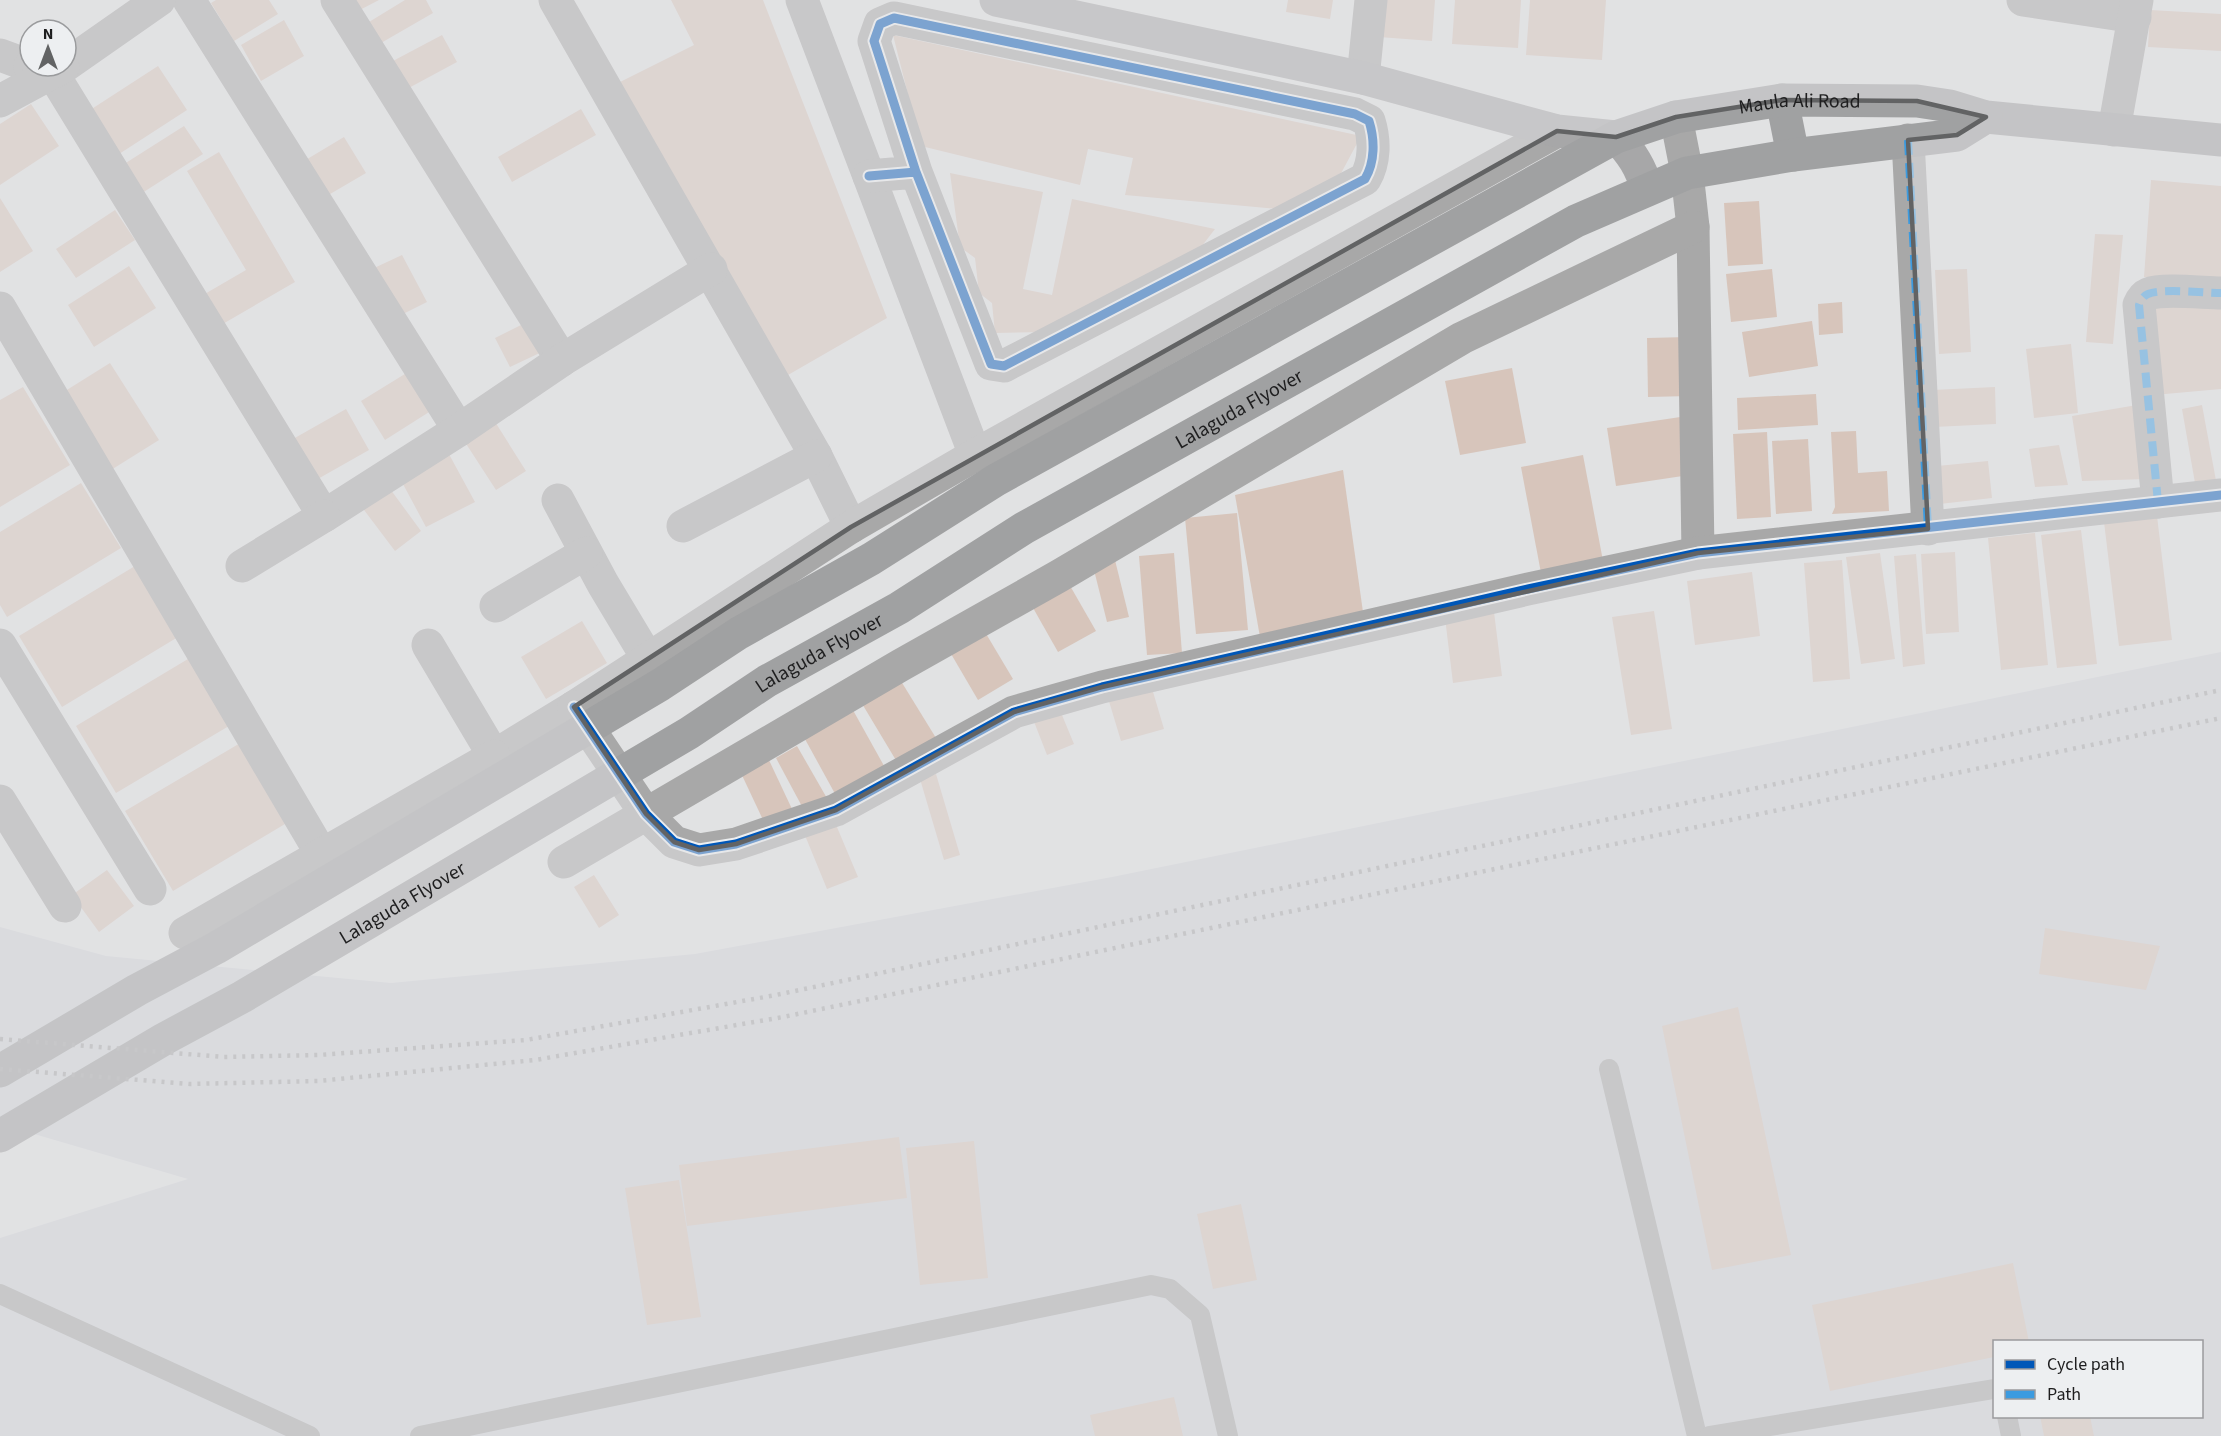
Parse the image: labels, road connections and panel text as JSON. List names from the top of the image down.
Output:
{
  "streets": {
    "main road": ["Maula Ali Road", "Lalaguda Flyover"]
  },
  "legend": ["Cycle path", "Path"],
  "north": "top"
}
